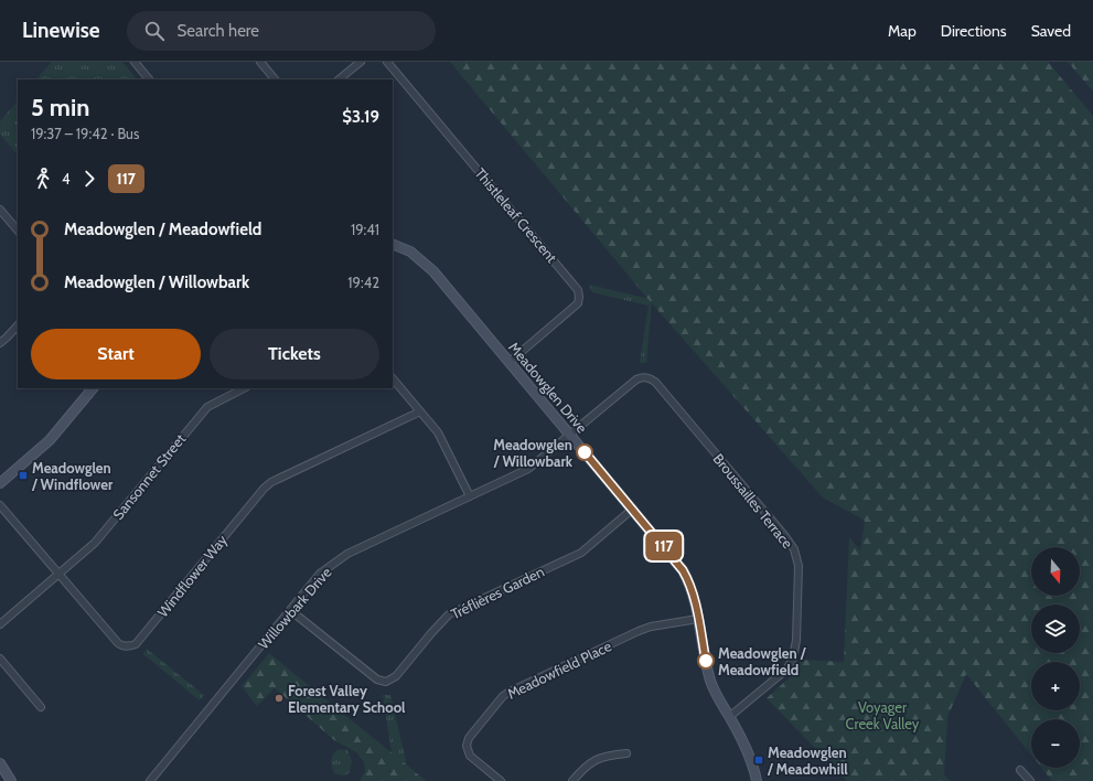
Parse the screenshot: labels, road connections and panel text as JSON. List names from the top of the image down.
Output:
{
  "streets": {
    "street": [
      "Thistleleaf Crescent",
      "Meadowglen Drive",
      "Sansonnet Street",
      "Broussailles Terrace",
      "Windflower Way",
      "Tréflières Garden",
      "Willowbark Drive",
      "Meadowfield Place"
    ]
  },
  "crossings": [
    ["Thistleleaf Crescent", "Meadowglen Drive"],
    ["Meadowglen Drive", "Broussailles Terrace"],
    ["Meadowglen Drive", "Tréflières Garden"],
    ["Meadowglen Drive", "Willowbark Drive"],
    ["Meadowglen Drive", "Meadowfield Place"],
    ["Sansonnet Street", "Windflower Way"],
    ["Broussailles Terrace", "Willowbark Drive"],
    ["Tréflières Garden", "Willowbark Drive"]
  ],
  "parks": ["Voyager Creek Valley"],
  "places": {
    "other": ["Meadowglen / Willowbark", "Meadowglen / Meadowfield", "Forest Valley Elementary School"],
    "transit": ["Meadowglen / Windflower", "Meadowglen / Meadowhill"]
  },
  "lines": ["bus line 117"],
  "north": "bottom",
  "page": {
    "header": "Linewise",
    "search": "Search here",
    "nav": ["Map", "Directions", "Saved"],
    "on_map": "117",
    "heading": ["5 min", "19:37 – 19:42 · Bus", "$3.19"],
    "legs": ["4", "117"],
    "list": [
      {
        "name": "Meadowglen / Meadowfield",
        "value": "19:41"
      },
      {
        "name": "Meadowglen / Willowbark",
        "value": "19:42"
      }
    ],
    "buttons": ["Start", "Tickets"],
    "map_buttons": ["+", "−"]
  }
}
